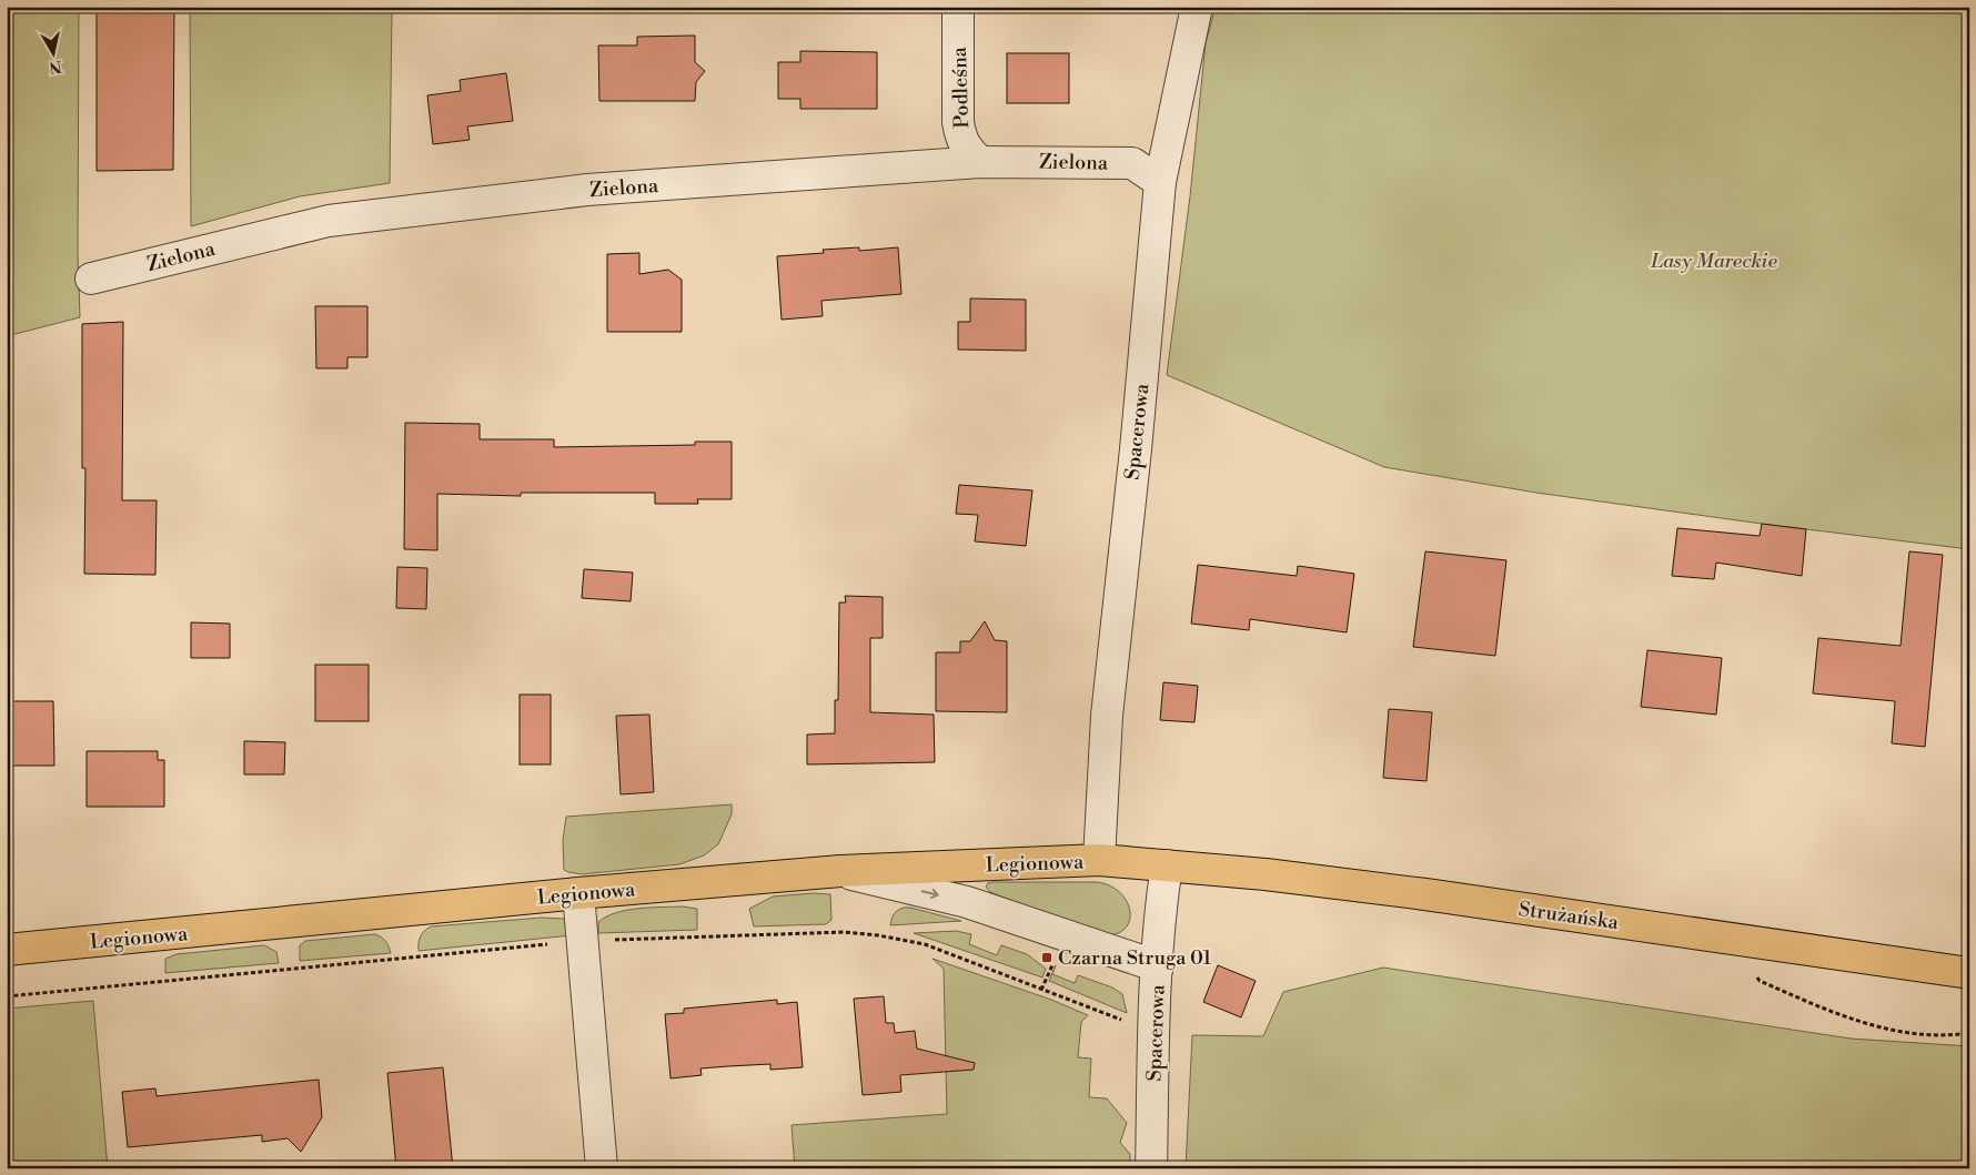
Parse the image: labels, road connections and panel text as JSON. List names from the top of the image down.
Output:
{
  "streets": {
    "main road": ["Legionowa", "Strużańska"],
    "street": ["Podleśna", "Zielona", "Spacerowa"]
  },
  "crossings": [
    ["Podleśna", "Zielona"],
    ["Zielona", "Spacerowa"],
    ["Spacerowa", "Legionowa"],
    ["Spacerowa", "Strużańska"],
    ["Legionowa", "Strużańska"]
  ],
  "parks": ["Lasy Mareckie"],
  "places": {
    "transit": ["Czarna Struga 01"]
  },
  "north": "bottom"
}
